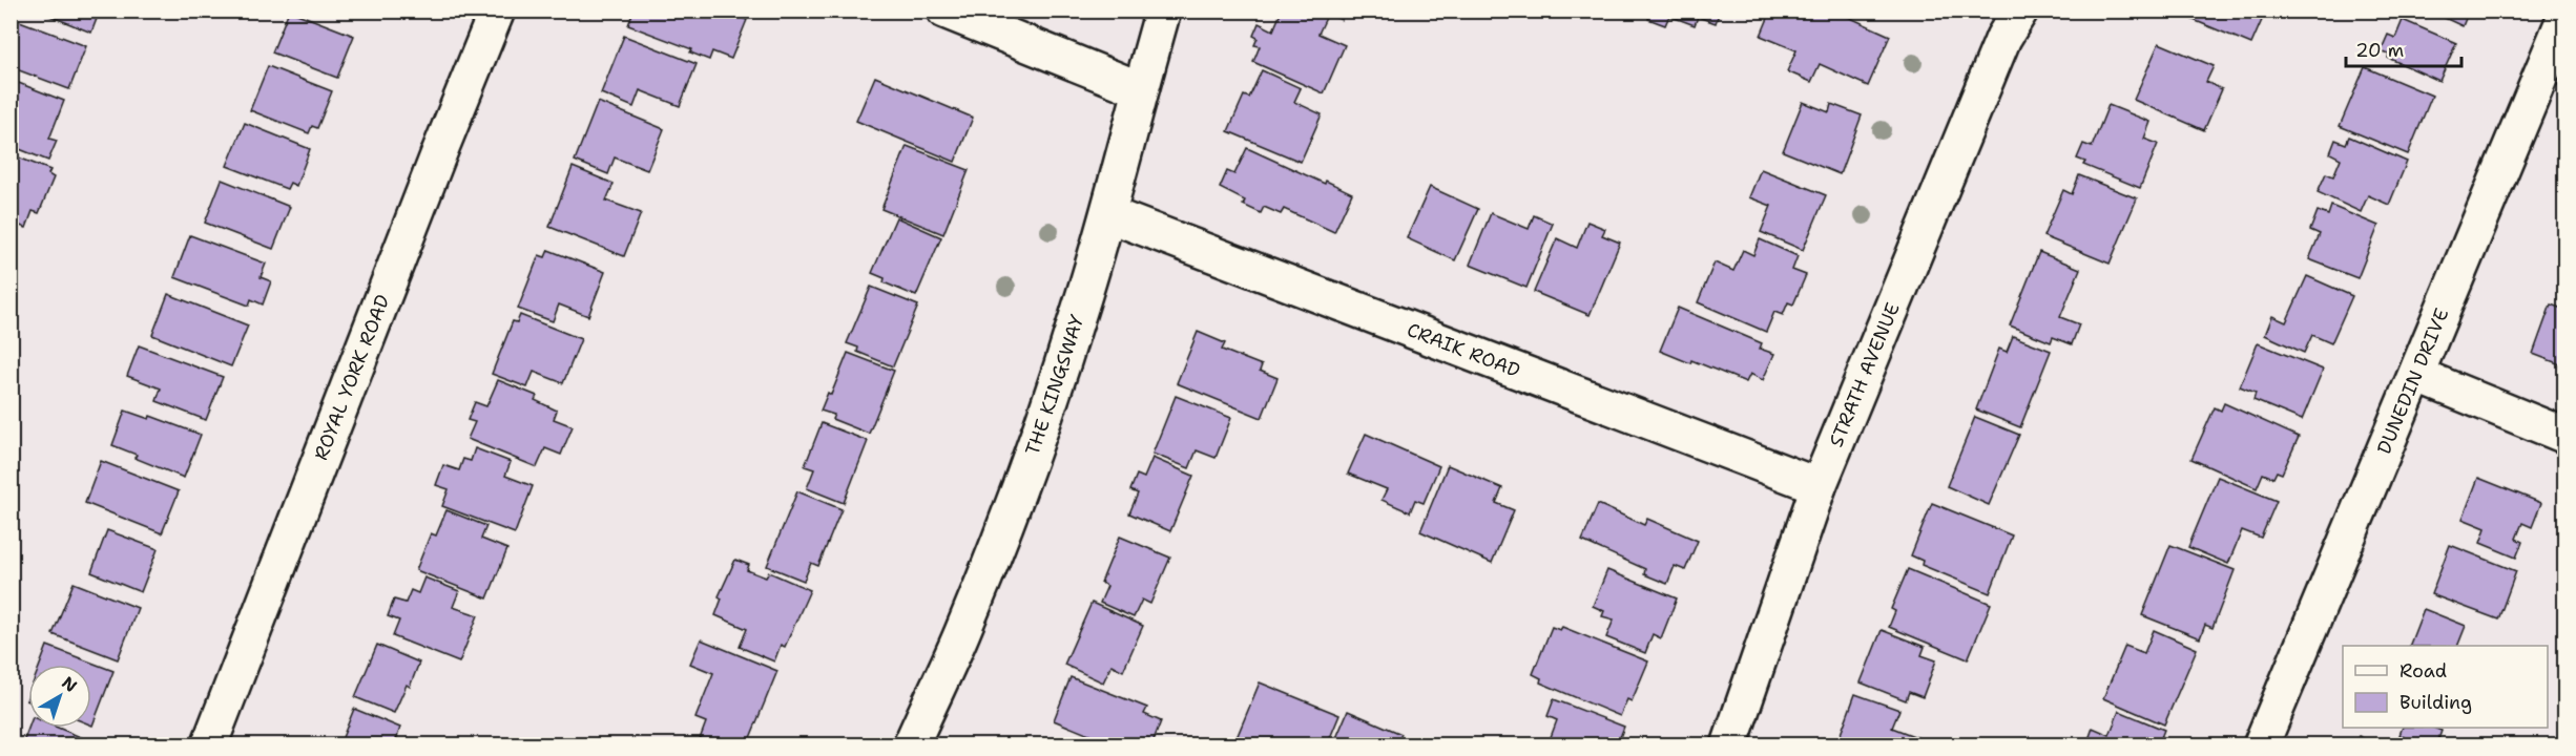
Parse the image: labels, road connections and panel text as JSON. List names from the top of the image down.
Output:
{
  "streets": {
    "street": [
      "CRAIK ROAD",
      "STRATH AVENUE",
      "ROYAL YORK ROAD",
      "DUNEDIN DRIVE",
      "THE KINGSWAY"
    ]
  },
  "crossings": [
    ["CRAIK ROAD", "STRATH AVENUE"],
    ["CRAIK ROAD", "THE KINGSWAY"]
  ],
  "legend": ["Road", "Building"],
  "scale_bar": "20 m",
  "north": "top right"
}
